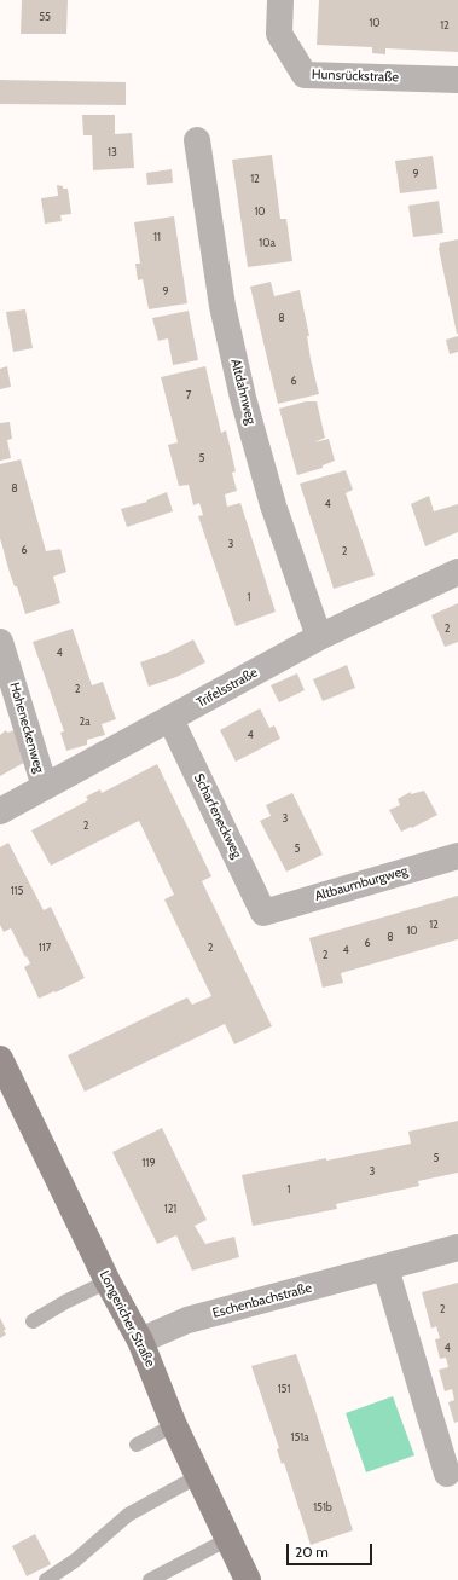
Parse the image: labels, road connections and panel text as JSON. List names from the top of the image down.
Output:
{
  "streets": {
    "street": [
      "Hunsrückstraße",
      "Altdahnweg",
      "Trifelsstraße",
      "Hoheneckenweg",
      "Scharfeneckweg",
      "Altbaumburgweg",
      "Eschenbachstraße",
      "Longericher Straße"
    ]
  },
  "crossings": [
    ["Altdahnweg", "Trifelsstraße"],
    ["Trifelsstraße", "Hoheneckenweg"],
    ["Trifelsstraße", "Scharfeneckweg"],
    ["Scharfeneckweg", "Altbaumburgweg"],
    ["Eschenbachstraße", "Longericher Straße"]
  ],
  "house_numbers": [
    "55",
    "10",
    "12",
    "13",
    "9",
    "12",
    "10",
    "11",
    "10a",
    "9",
    "8",
    "6",
    "7",
    "5",
    "8",
    "4",
    "3",
    "6",
    "2",
    "1",
    "2",
    "4",
    "2",
    "2a",
    "4",
    "3",
    "2",
    "5",
    "115",
    "12",
    "10",
    "8",
    "6",
    "117",
    "2",
    "4",
    "2",
    "5",
    "119",
    "3",
    "1",
    "121",
    "2",
    "4",
    "151",
    "151a",
    "151b"
  ],
  "scale_bar": "20 m"
}
